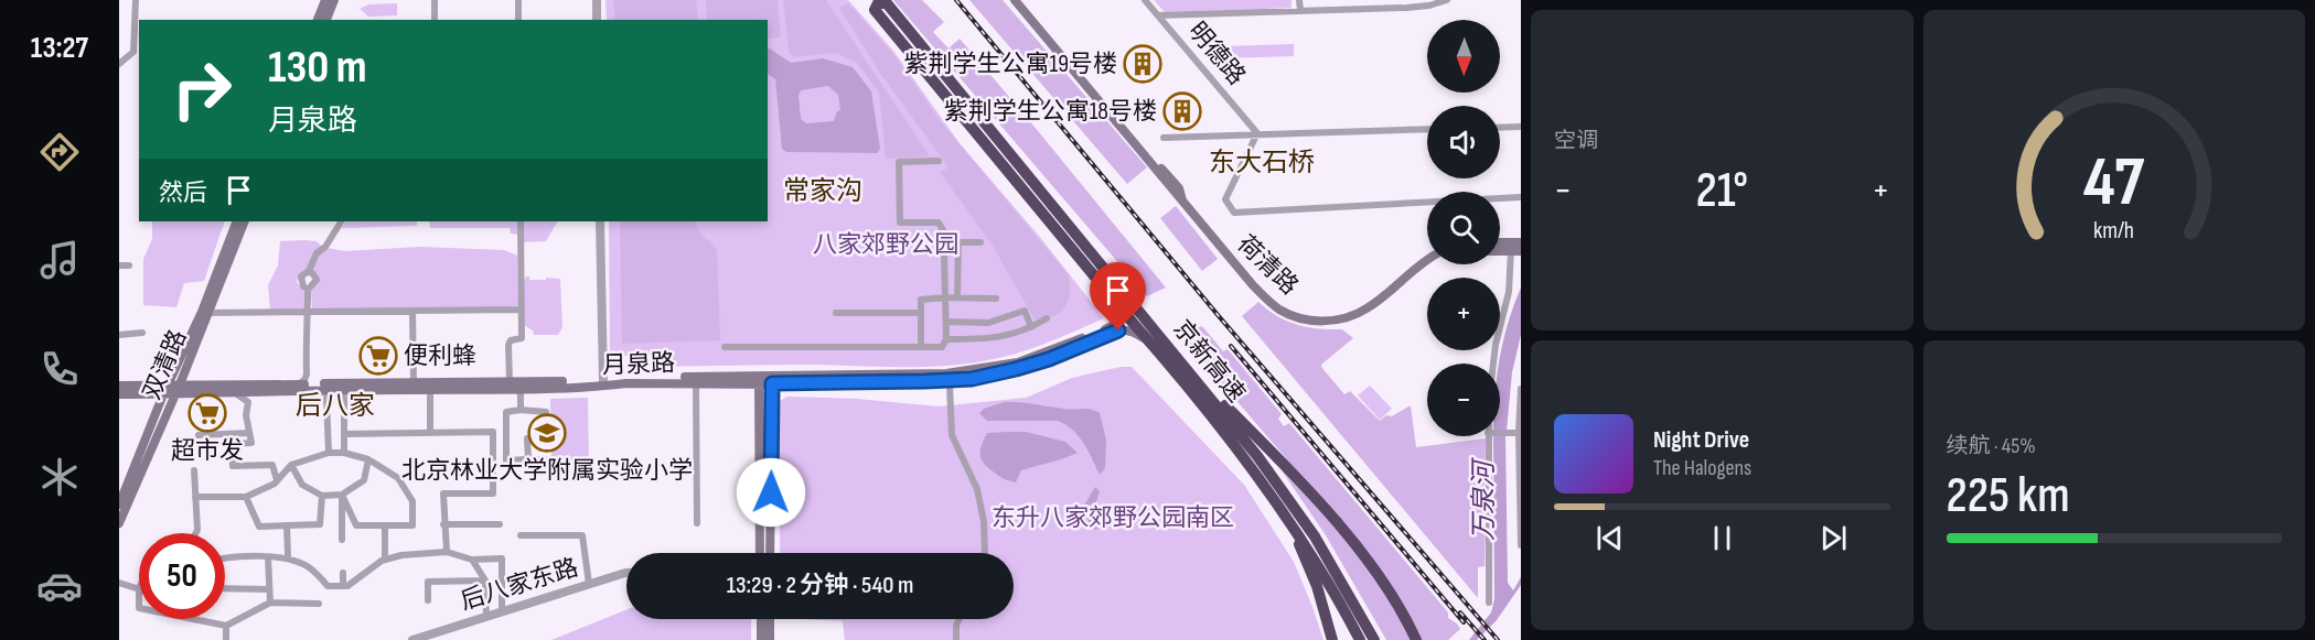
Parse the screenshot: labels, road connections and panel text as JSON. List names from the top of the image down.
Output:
{
  "streets": {
    "highway": ["京新高速"],
    "main road": ["荷清路", "双清路", "月泉路"],
    "street": ["明德路", "后八家东路"]
  },
  "crossings": [
    ["京新高速", "月泉路"],
    ["双清路", "月泉路"]
  ],
  "districts": ["东大石桥", "常家沟", "后八家"],
  "water": ["万泉河"],
  "parks": ["八家郊野公园", "东升八家郊野公园南区"],
  "places": {
    "building": ["紫荆学生公寓19号楼", "紫荆学生公寓18号楼"],
    "supermarket": ["便利蜂", "超市发"],
    "school or university": ["北京林业大学附属实验小学"]
  },
  "north": "bottom",
  "page": {
    "tabs": "13:27",
    "tile": [
      "空调",
      ["续航 · 45%", "225 km"]
    ],
    "map_buttons": ["+", "−"],
    "turn": ["130 m", "月泉路"],
    "then": "然后",
    "heat": ["−", "21°", "+"],
    "song": ["Night Drive", "The Halogens"],
    "limit": "50",
    "trip": "13:29 · 2 分钟 · 540 m",
    "gauge": ["47", "km/h"]
  }
}
